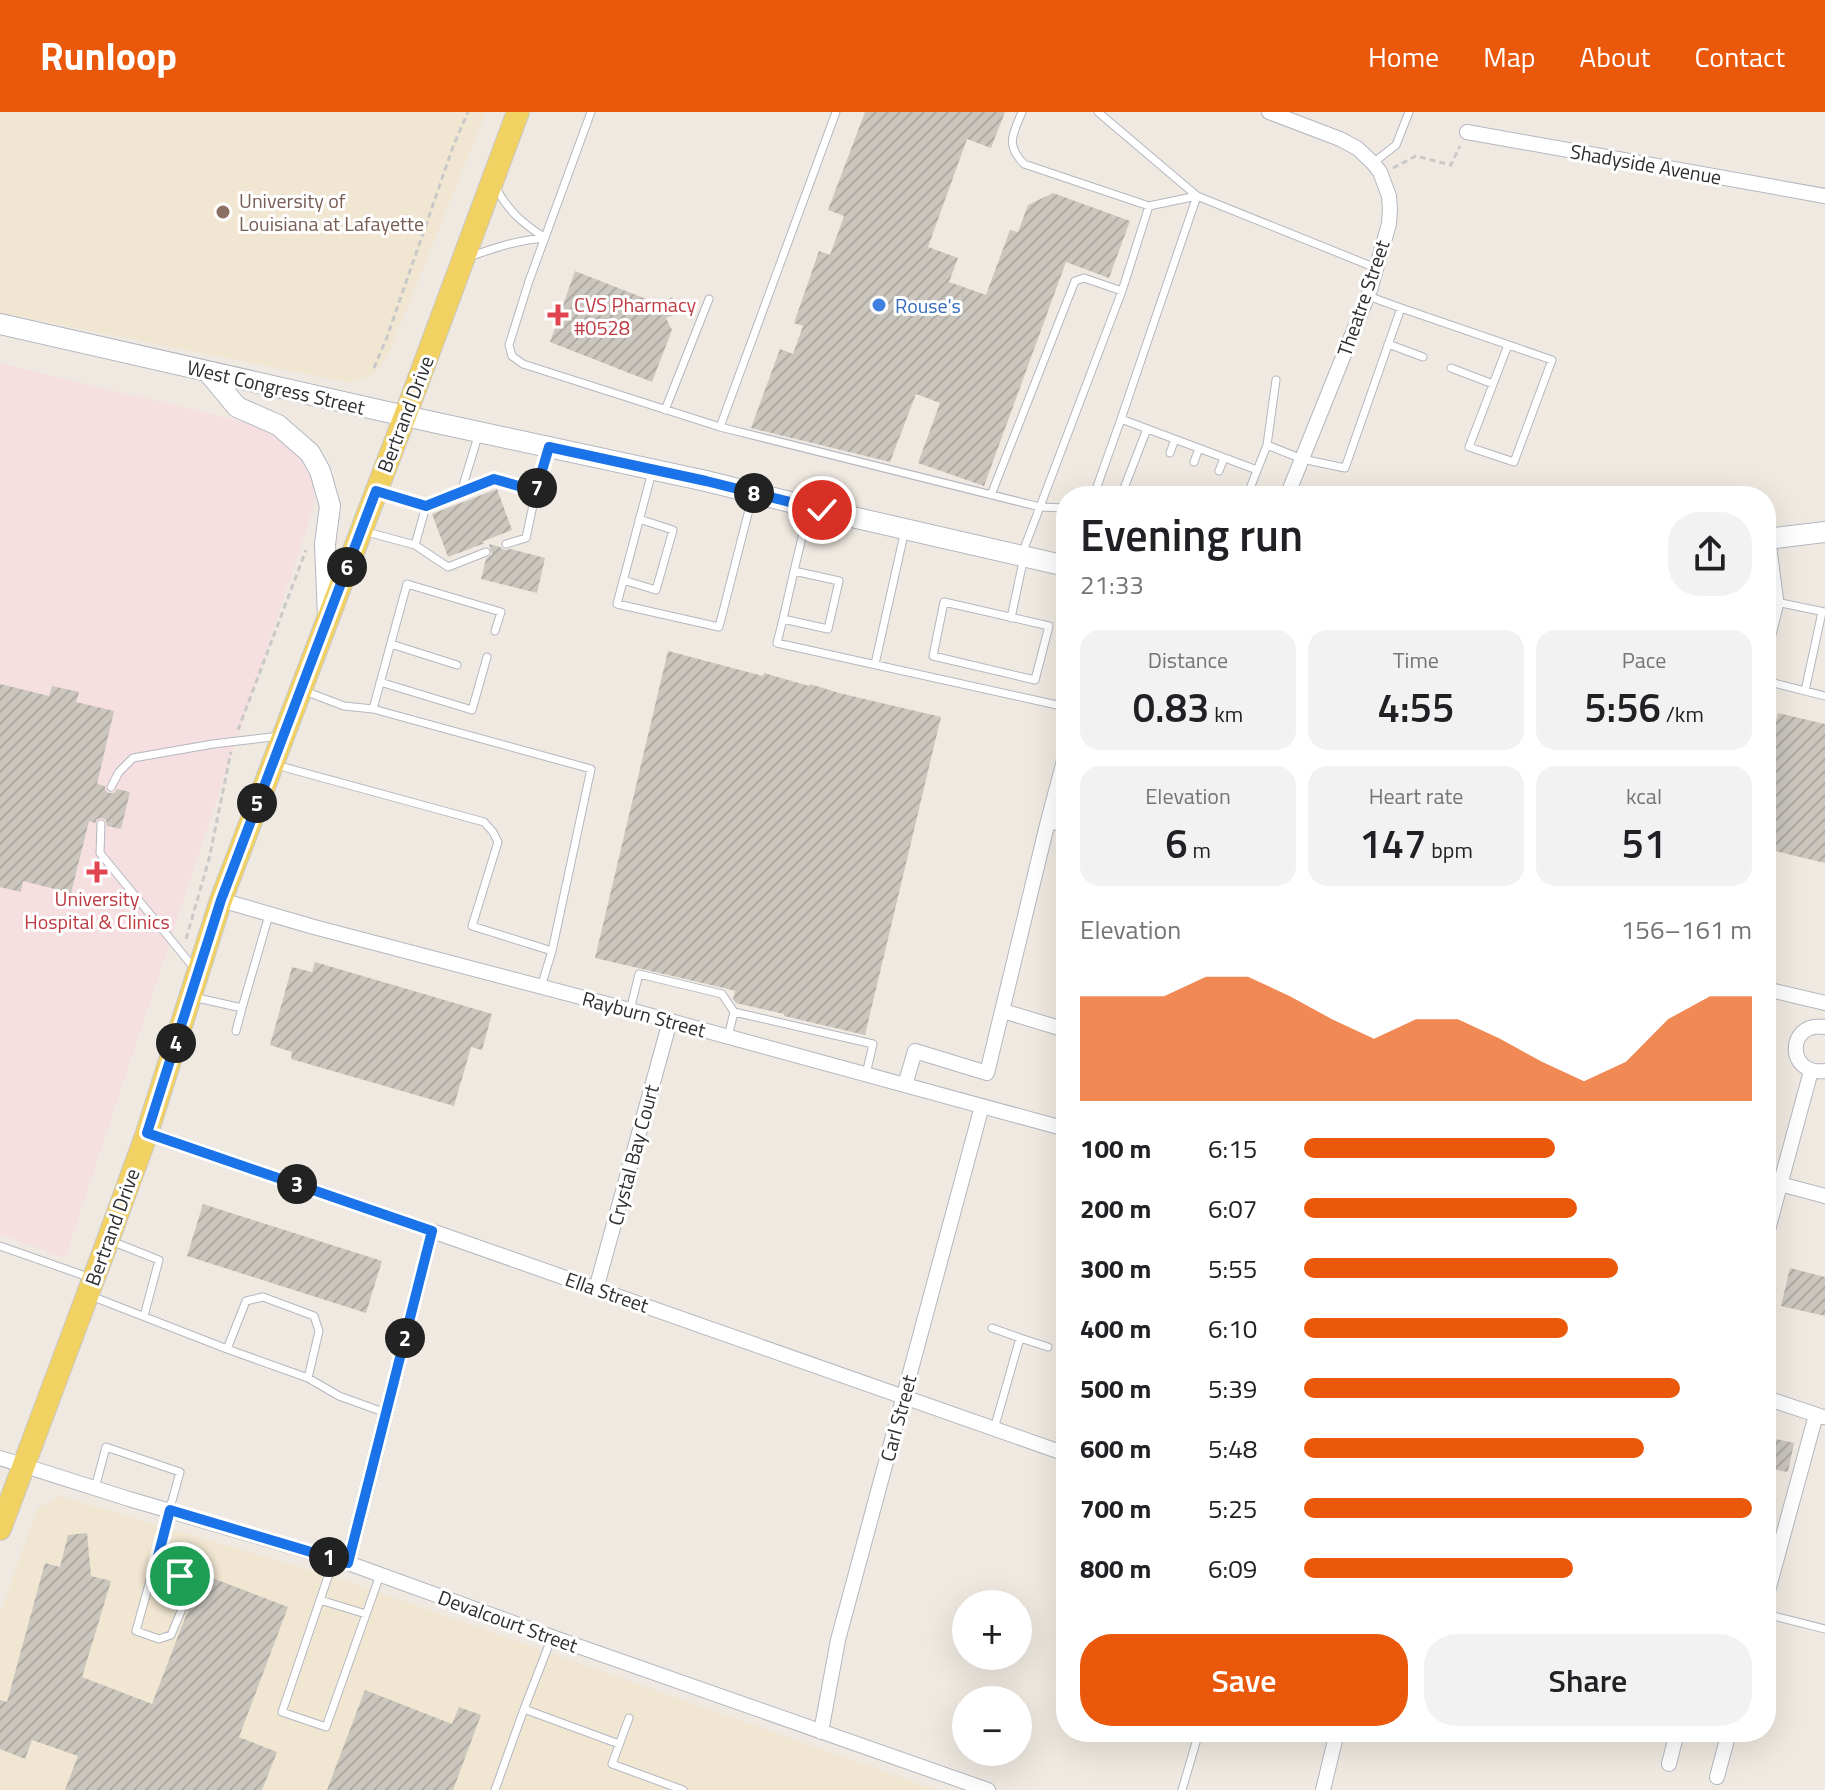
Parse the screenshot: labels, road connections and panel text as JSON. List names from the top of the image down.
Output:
{
  "streets": {
    "main road": ["West Congress Street", "Bertrand Drive"],
    "street": [
      "Shadyside Avenue",
      "Theatre Street",
      "Rayburn Street",
      "Crystal Bay Court",
      "Ella Street",
      "Carl Street",
      "Devalcourt Street"
    ]
  },
  "crossings": [
    ["West Congress Street", "Bertrand Drive"],
    ["Bertrand Drive", "Rayburn Street"],
    ["Bertrand Drive", "Ella Street"],
    ["Bertrand Drive", "Devalcourt Street"],
    ["Rayburn Street", "Crystal Bay Court"],
    ["Rayburn Street", "Carl Street"],
    ["Crystal Bay Court", "Ella Street"],
    ["Ella Street", "Carl Street"],
    ["Carl Street", "Devalcourt Street"]
  ],
  "places": {
    "other": ["University of Louisiana at Lafayette", "Rouse's"],
    "health": ["CVS Pharmacy #0528", "University Hospital & Clinics"]
  },
  "page": {
    "header": "Runloop",
    "nav": [
      "Home",
      "Map",
      "About",
      "Contact"
    ],
    "pins": [
      "7",
      "8",
      "6",
      "5",
      "4",
      "3",
      "2",
      "1"
    ],
    "heading": ["Evening run", "21:33"],
    "stats": [
      ["Distance", "0.83 km"],
      ["Time", "4:55"],
      ["Pace", "5:56 /km"],
      ["Elevation", "6 m"],
      ["Heart rate", "147 bpm"],
      ["kcal", "51"]
    ],
    "chart": ["Elevation", "156–161 m"],
    "list": [
      {
        "name": "100 m",
        "note": "6:15"
      },
      {
        "name": "200 m",
        "note": "6:07"
      },
      {
        "name": "300 m",
        "note": "5:55"
      },
      {
        "name": "400 m",
        "note": "6:10"
      },
      {
        "name": "500 m",
        "note": "5:39"
      },
      {
        "name": "600 m",
        "note": "5:48"
      },
      {
        "name": "700 m",
        "note": "5:25"
      },
      {
        "name": "800 m",
        "note": "6:09"
      }
    ],
    "map_buttons": ["+", "−"],
    "buttons": ["Save", "Share"]
  }
}
